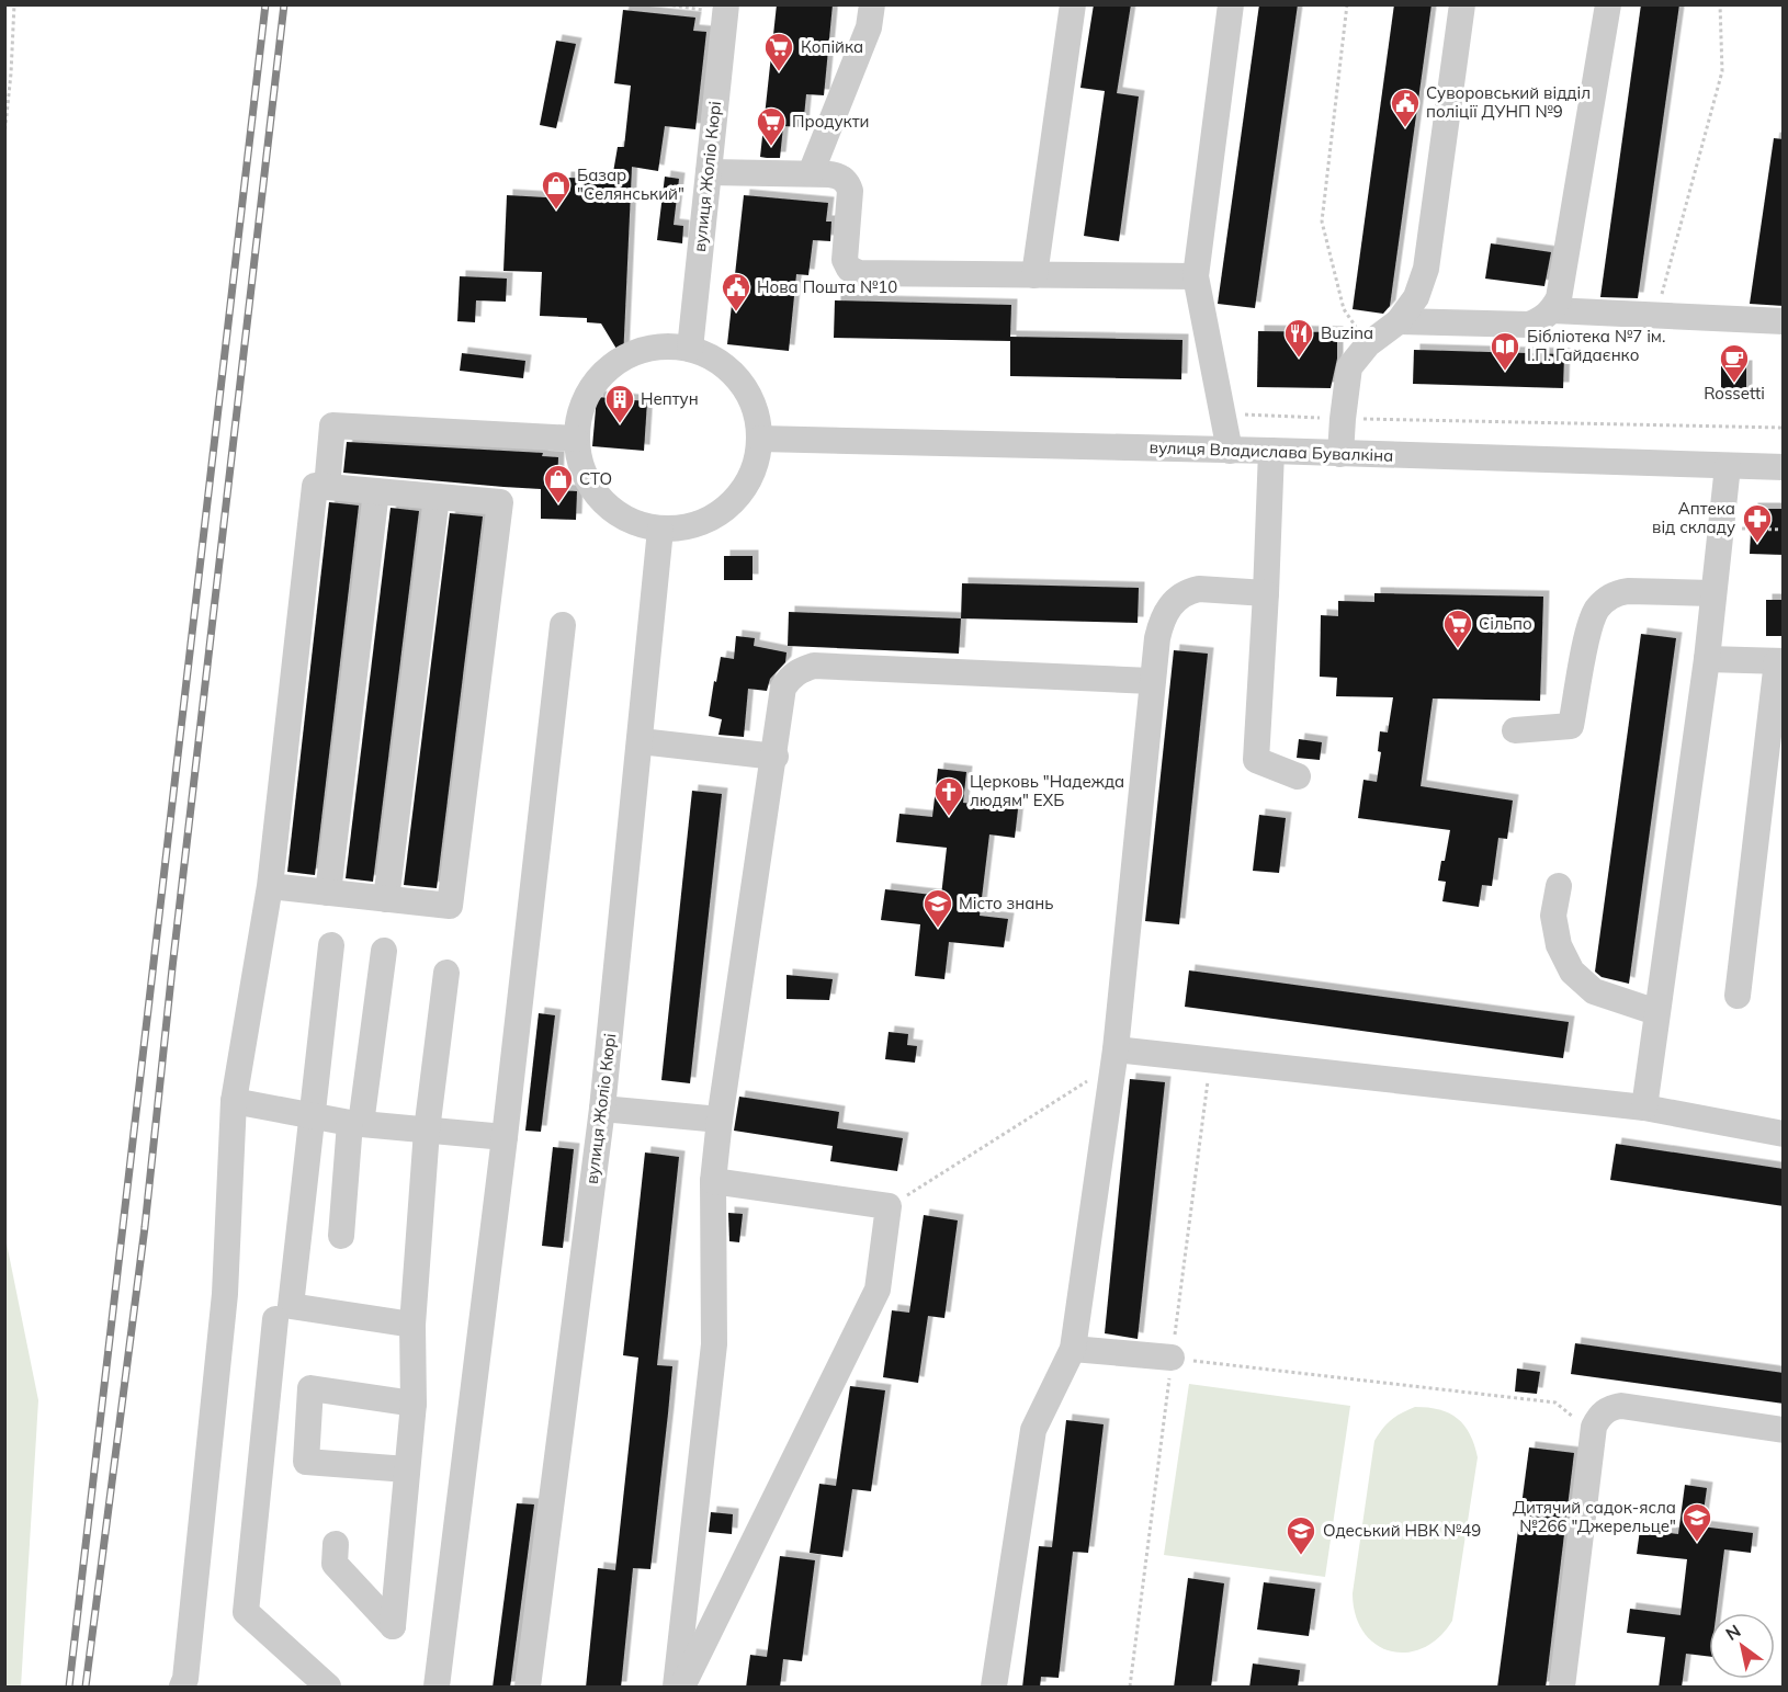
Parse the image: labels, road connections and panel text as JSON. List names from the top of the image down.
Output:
{
  "streets": {
    "street": ["вулиця Жоліо Кюрі", "вулиця Владислава Бувалкіна"]
  },
  "crossings": [
    ["вулиця Жоліо Кюрі", "вулиця Владислава Бувалкіна"]
  ],
  "places": {
    "supermarket": ["Копійка", "Продукти", "Сільпо"],
    "public building": ["Суворовський відділ поліції ДУНП №9", "Нова Пошта №10"],
    "shop": ["Базар \"Селянський\"", "СТО"],
    "restaurant": ["Buzina"],
    "library": ["Бібліотека №7 ім. І.П. Гайдаєнко"],
    "cafe": ["Rossetti"],
    "building": ["Нептун"],
    "pharmacy": ["Аптека від складу"],
    "church": ["Церковь \"Надежда людям\" ЕХБ"],
    "school or university": ["Місто знань", "Дитячий садок-ясла №266 \"Джерельце\"", "Одеський НВК №49"]
  },
  "north": "top left"
}
